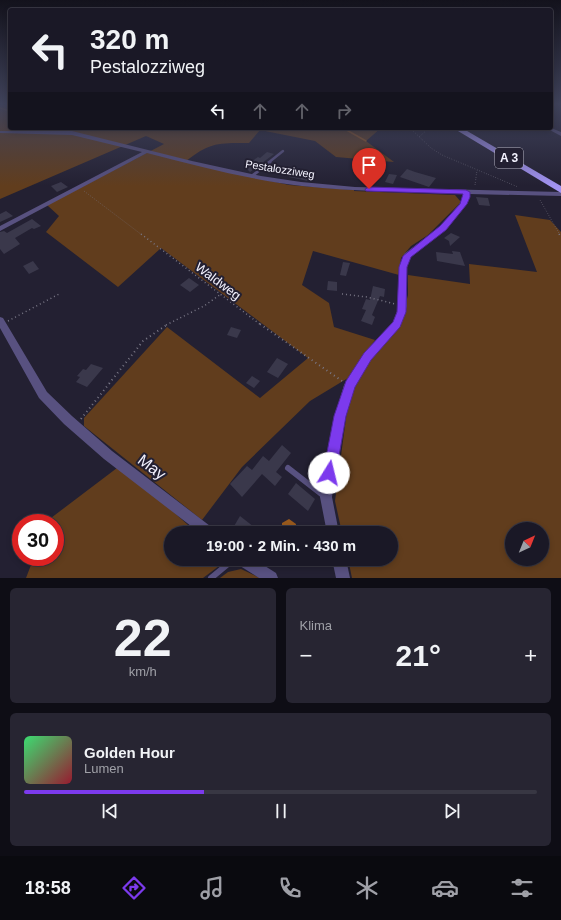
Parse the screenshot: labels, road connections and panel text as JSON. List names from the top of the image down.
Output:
{
  "streets": {
    "highway": ["A 3"],
    "street": ["Pestalozziweg", "May"],
    "path": ["Waldweg"]
  },
  "north": "top right",
  "page": {
    "turn": ["320 m", "Pestalozziweg"],
    "limit": "30",
    "trip": "19:00 · 2 Min. · 430 m",
    "tile": [
      ["22", "km/h"],
      "Klima"
    ],
    "heat": ["−", "21°", "+"],
    "song": ["Golden Hour", "Lumen"],
    "tabs": "18:58"
  }
}
